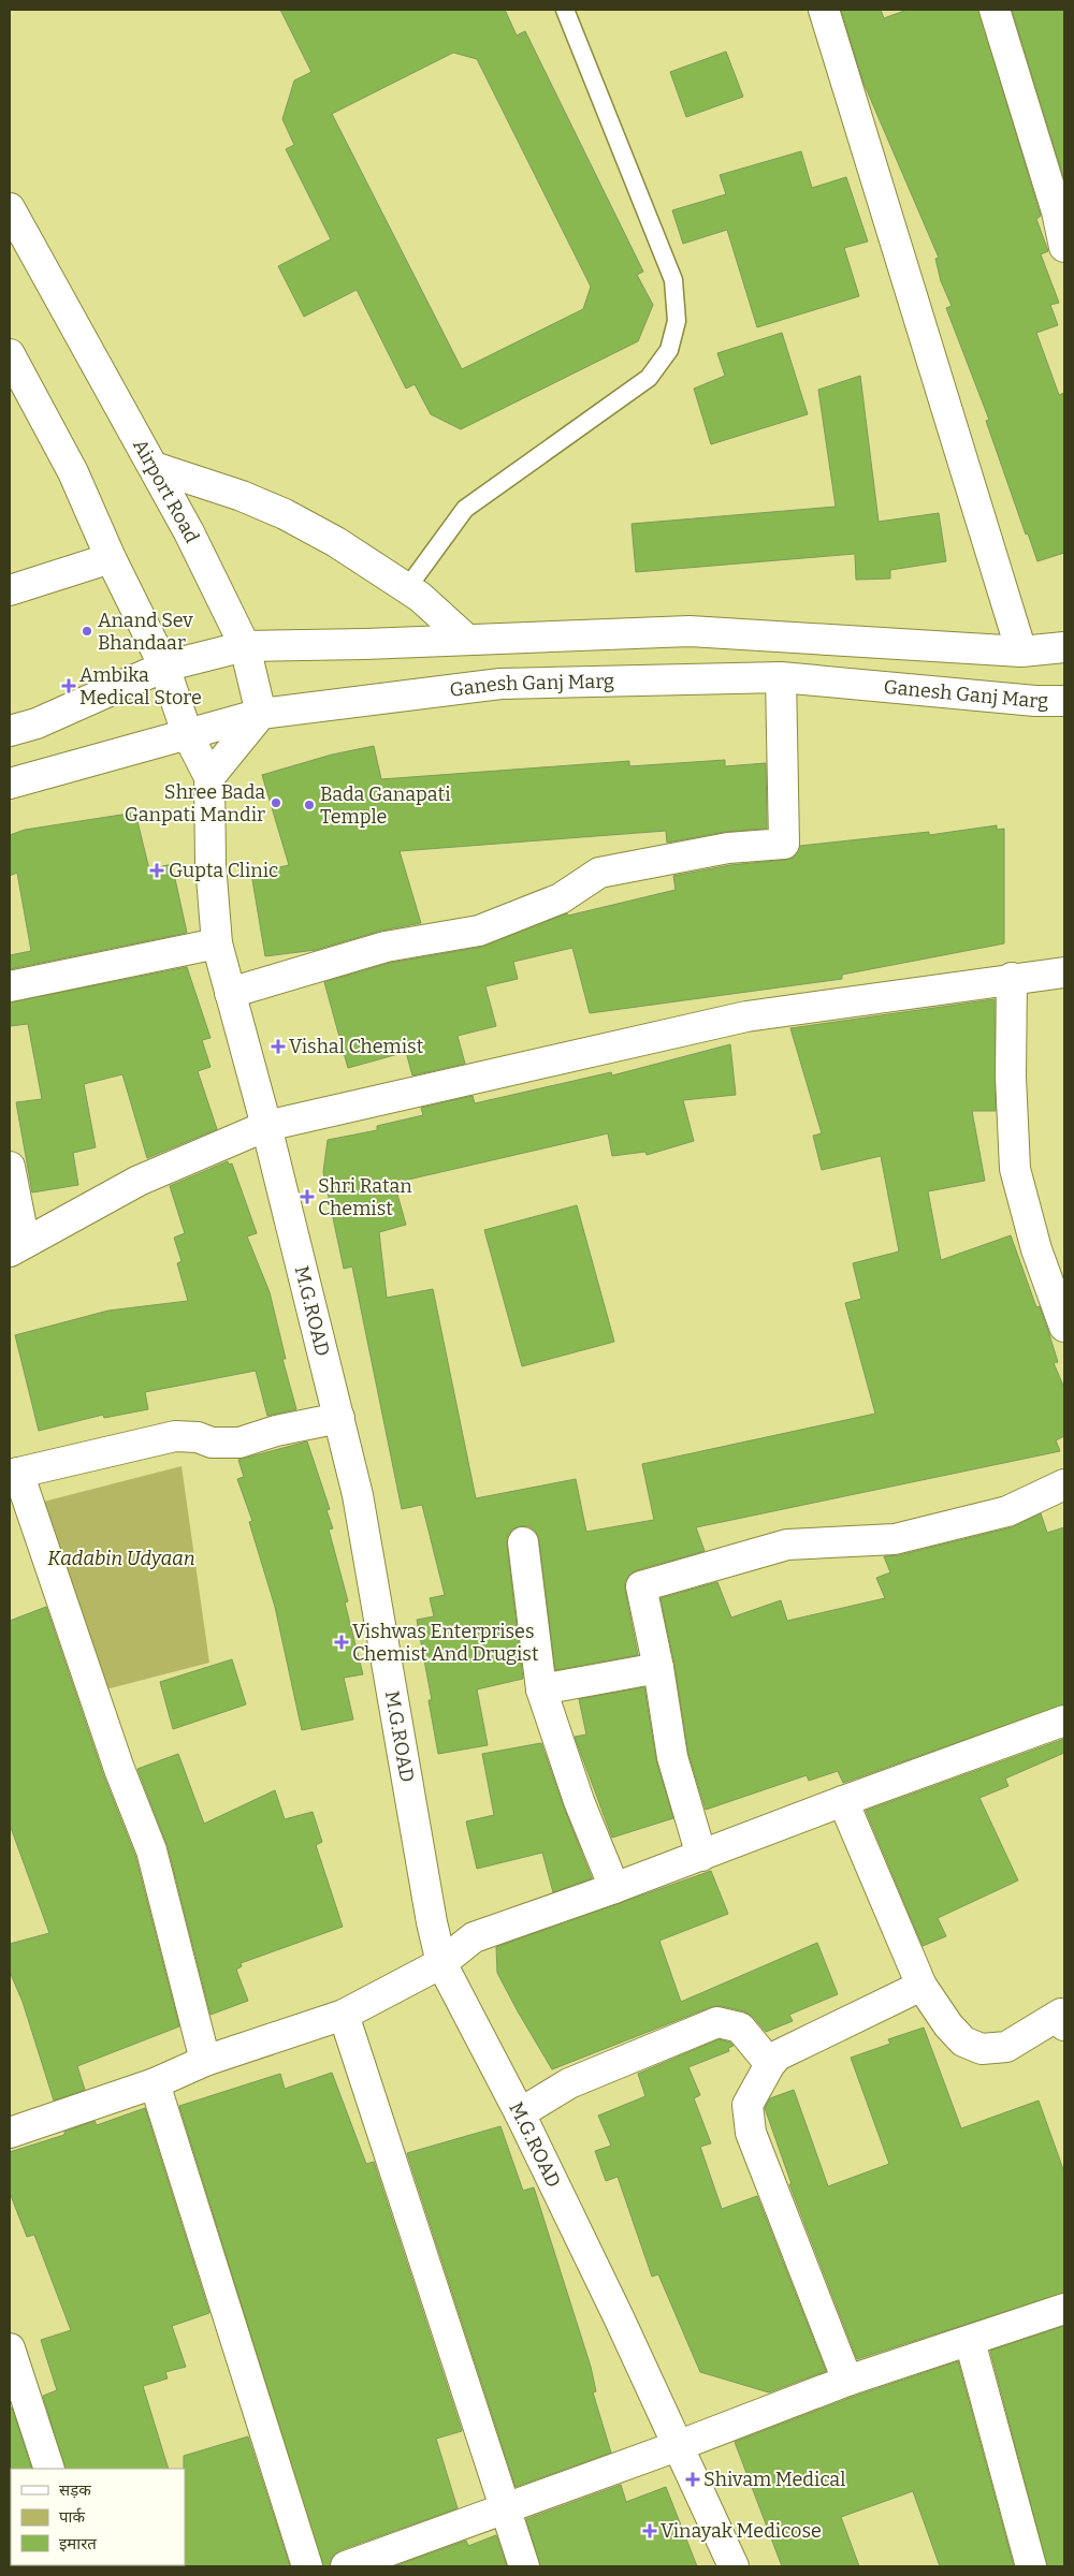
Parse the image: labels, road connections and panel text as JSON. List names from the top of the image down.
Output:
{
  "streets": {
    "street": ["Airport Road", "Ganesh Ganj Marg", "M.G.ROAD"]
  },
  "crossings": [
    ["Airport Road", "Ganesh Ganj Marg"],
    ["Ganesh Ganj Marg", "M.G.ROAD"]
  ],
  "parks": ["Kadabin Udyaan"],
  "places": {
    "other": ["Anand Sev Bhandaar", "Shree Bada Ganpati Mandir", "Bada Ganapati Temple"],
    "health": [
      "Ambika Medical Store",
      "Gupta Clinic",
      "Vishal Chemist",
      "Shri Ratan Chemist",
      "Vishwas Enterprises Chemist And Drugist",
      "Shivam Medical",
      "Vinayak Medicose"
    ]
  },
  "legend": ["सड़क", "पार्क", "इमारत"]
}
